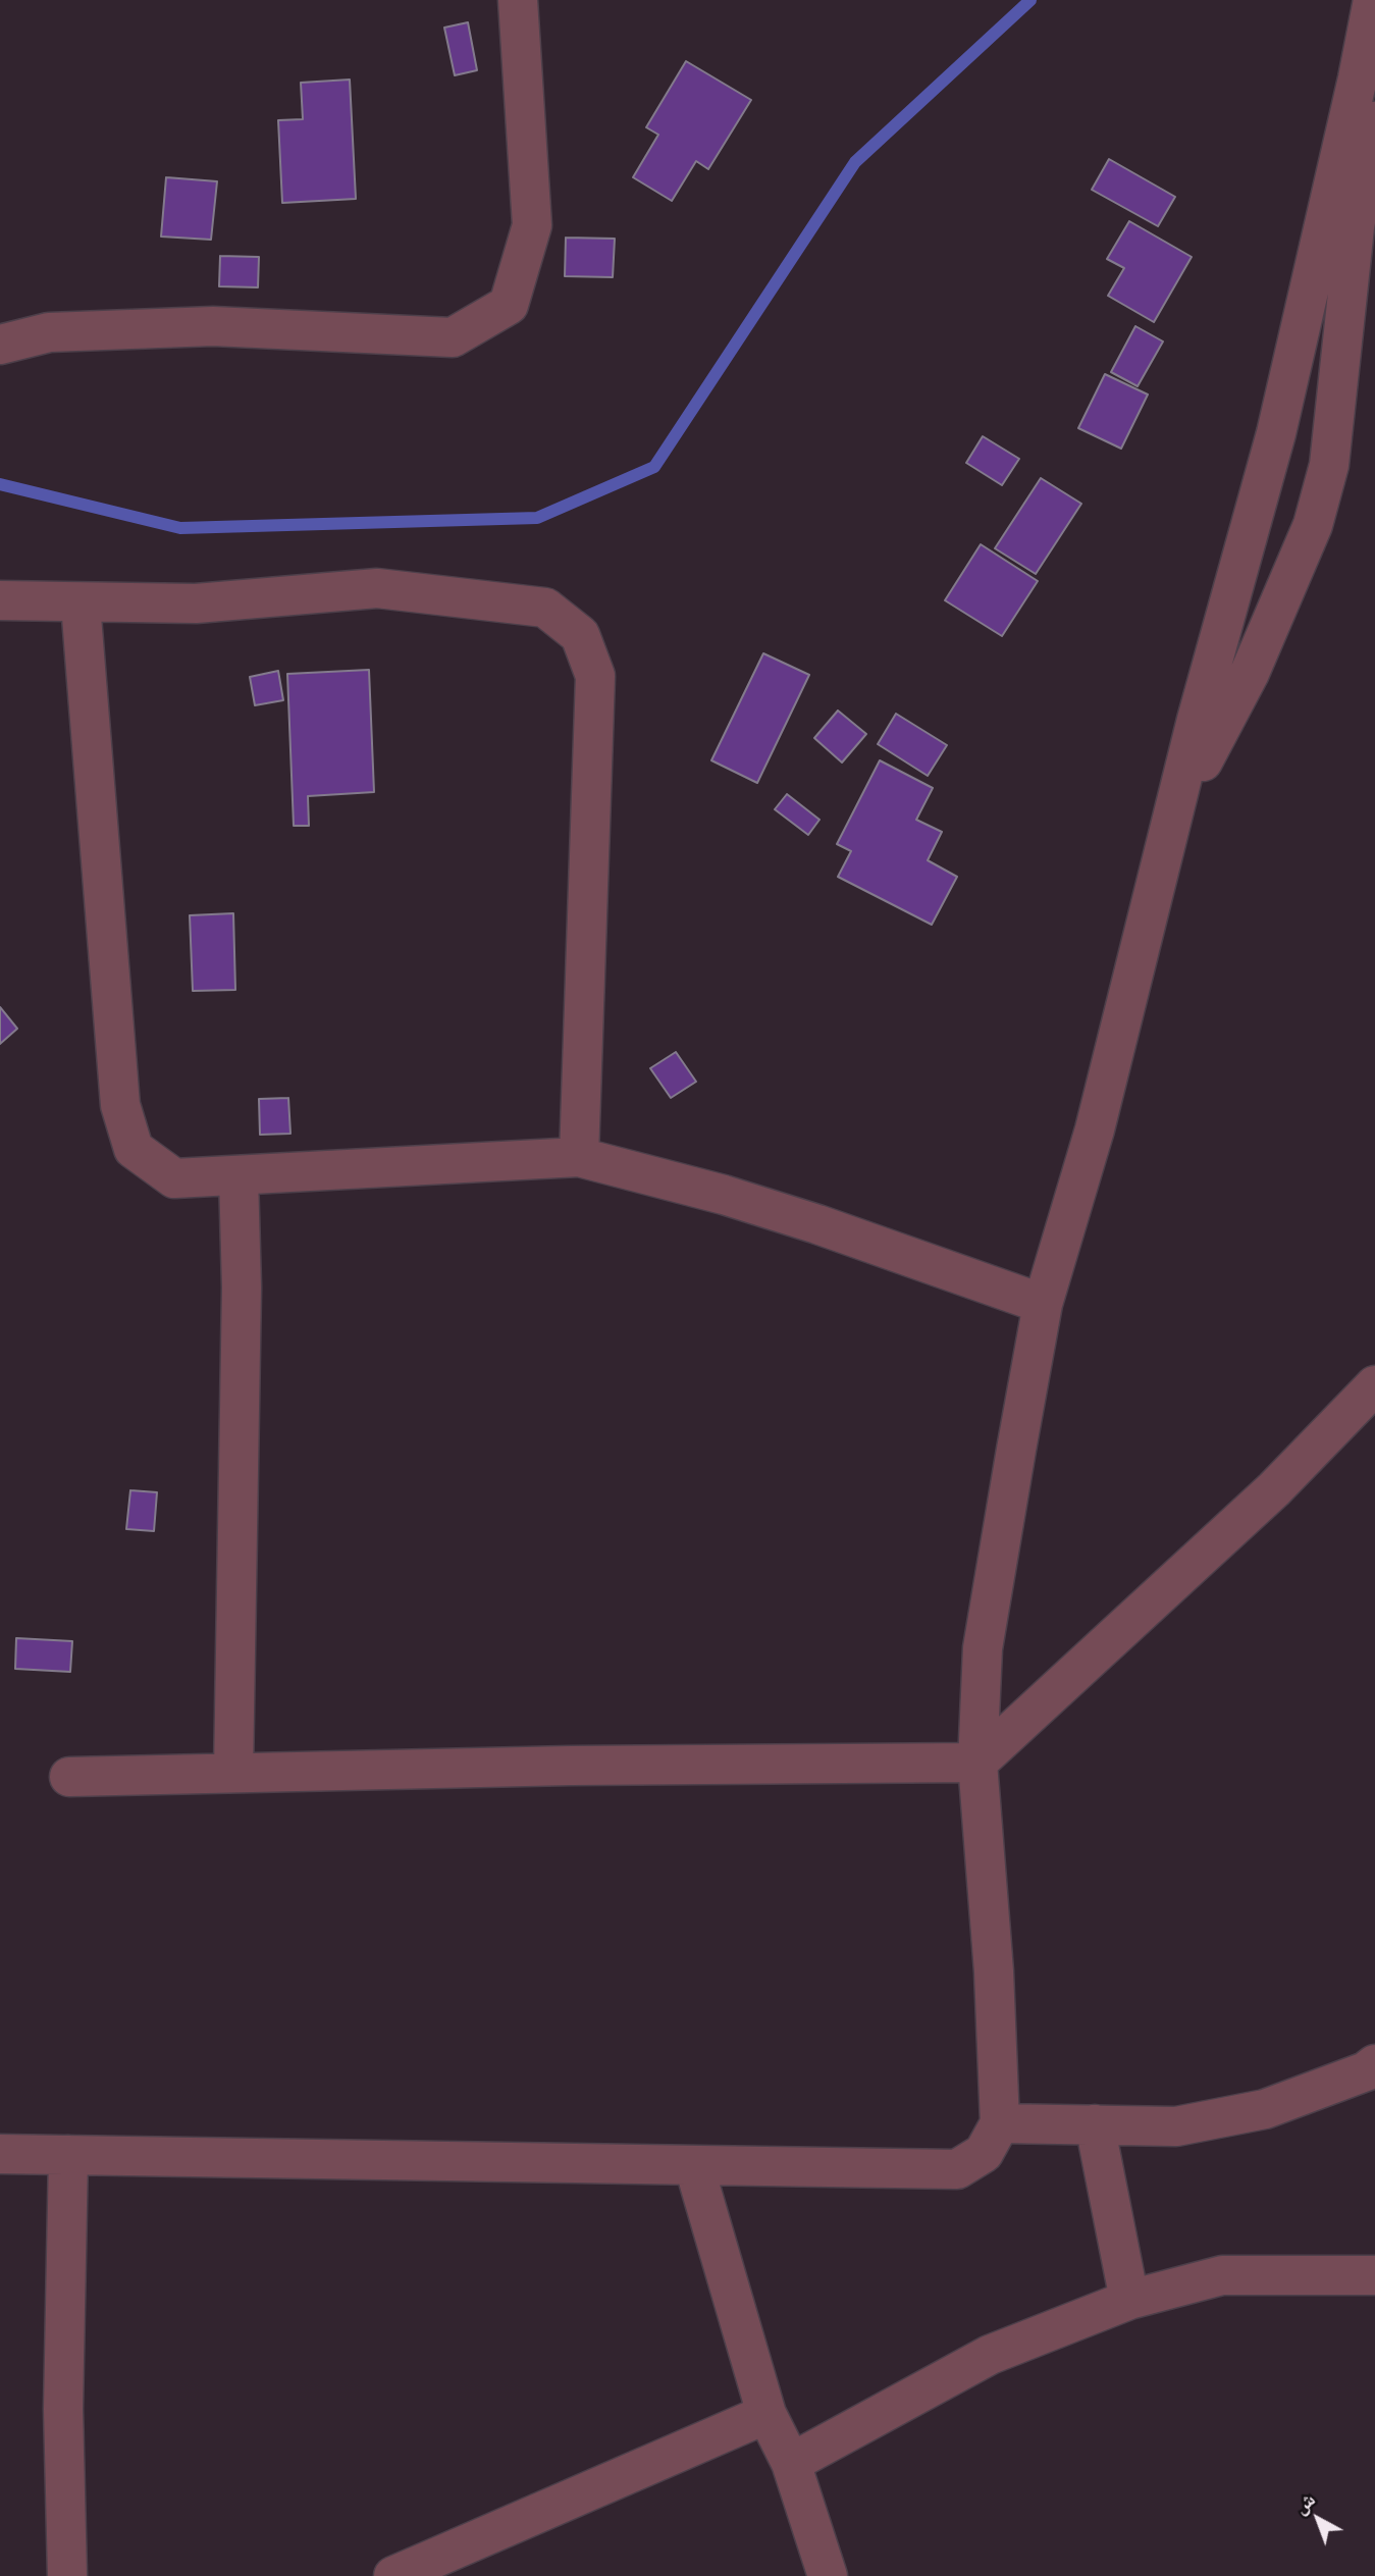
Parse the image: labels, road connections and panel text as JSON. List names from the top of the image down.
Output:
{
  "north": "top left"
}
